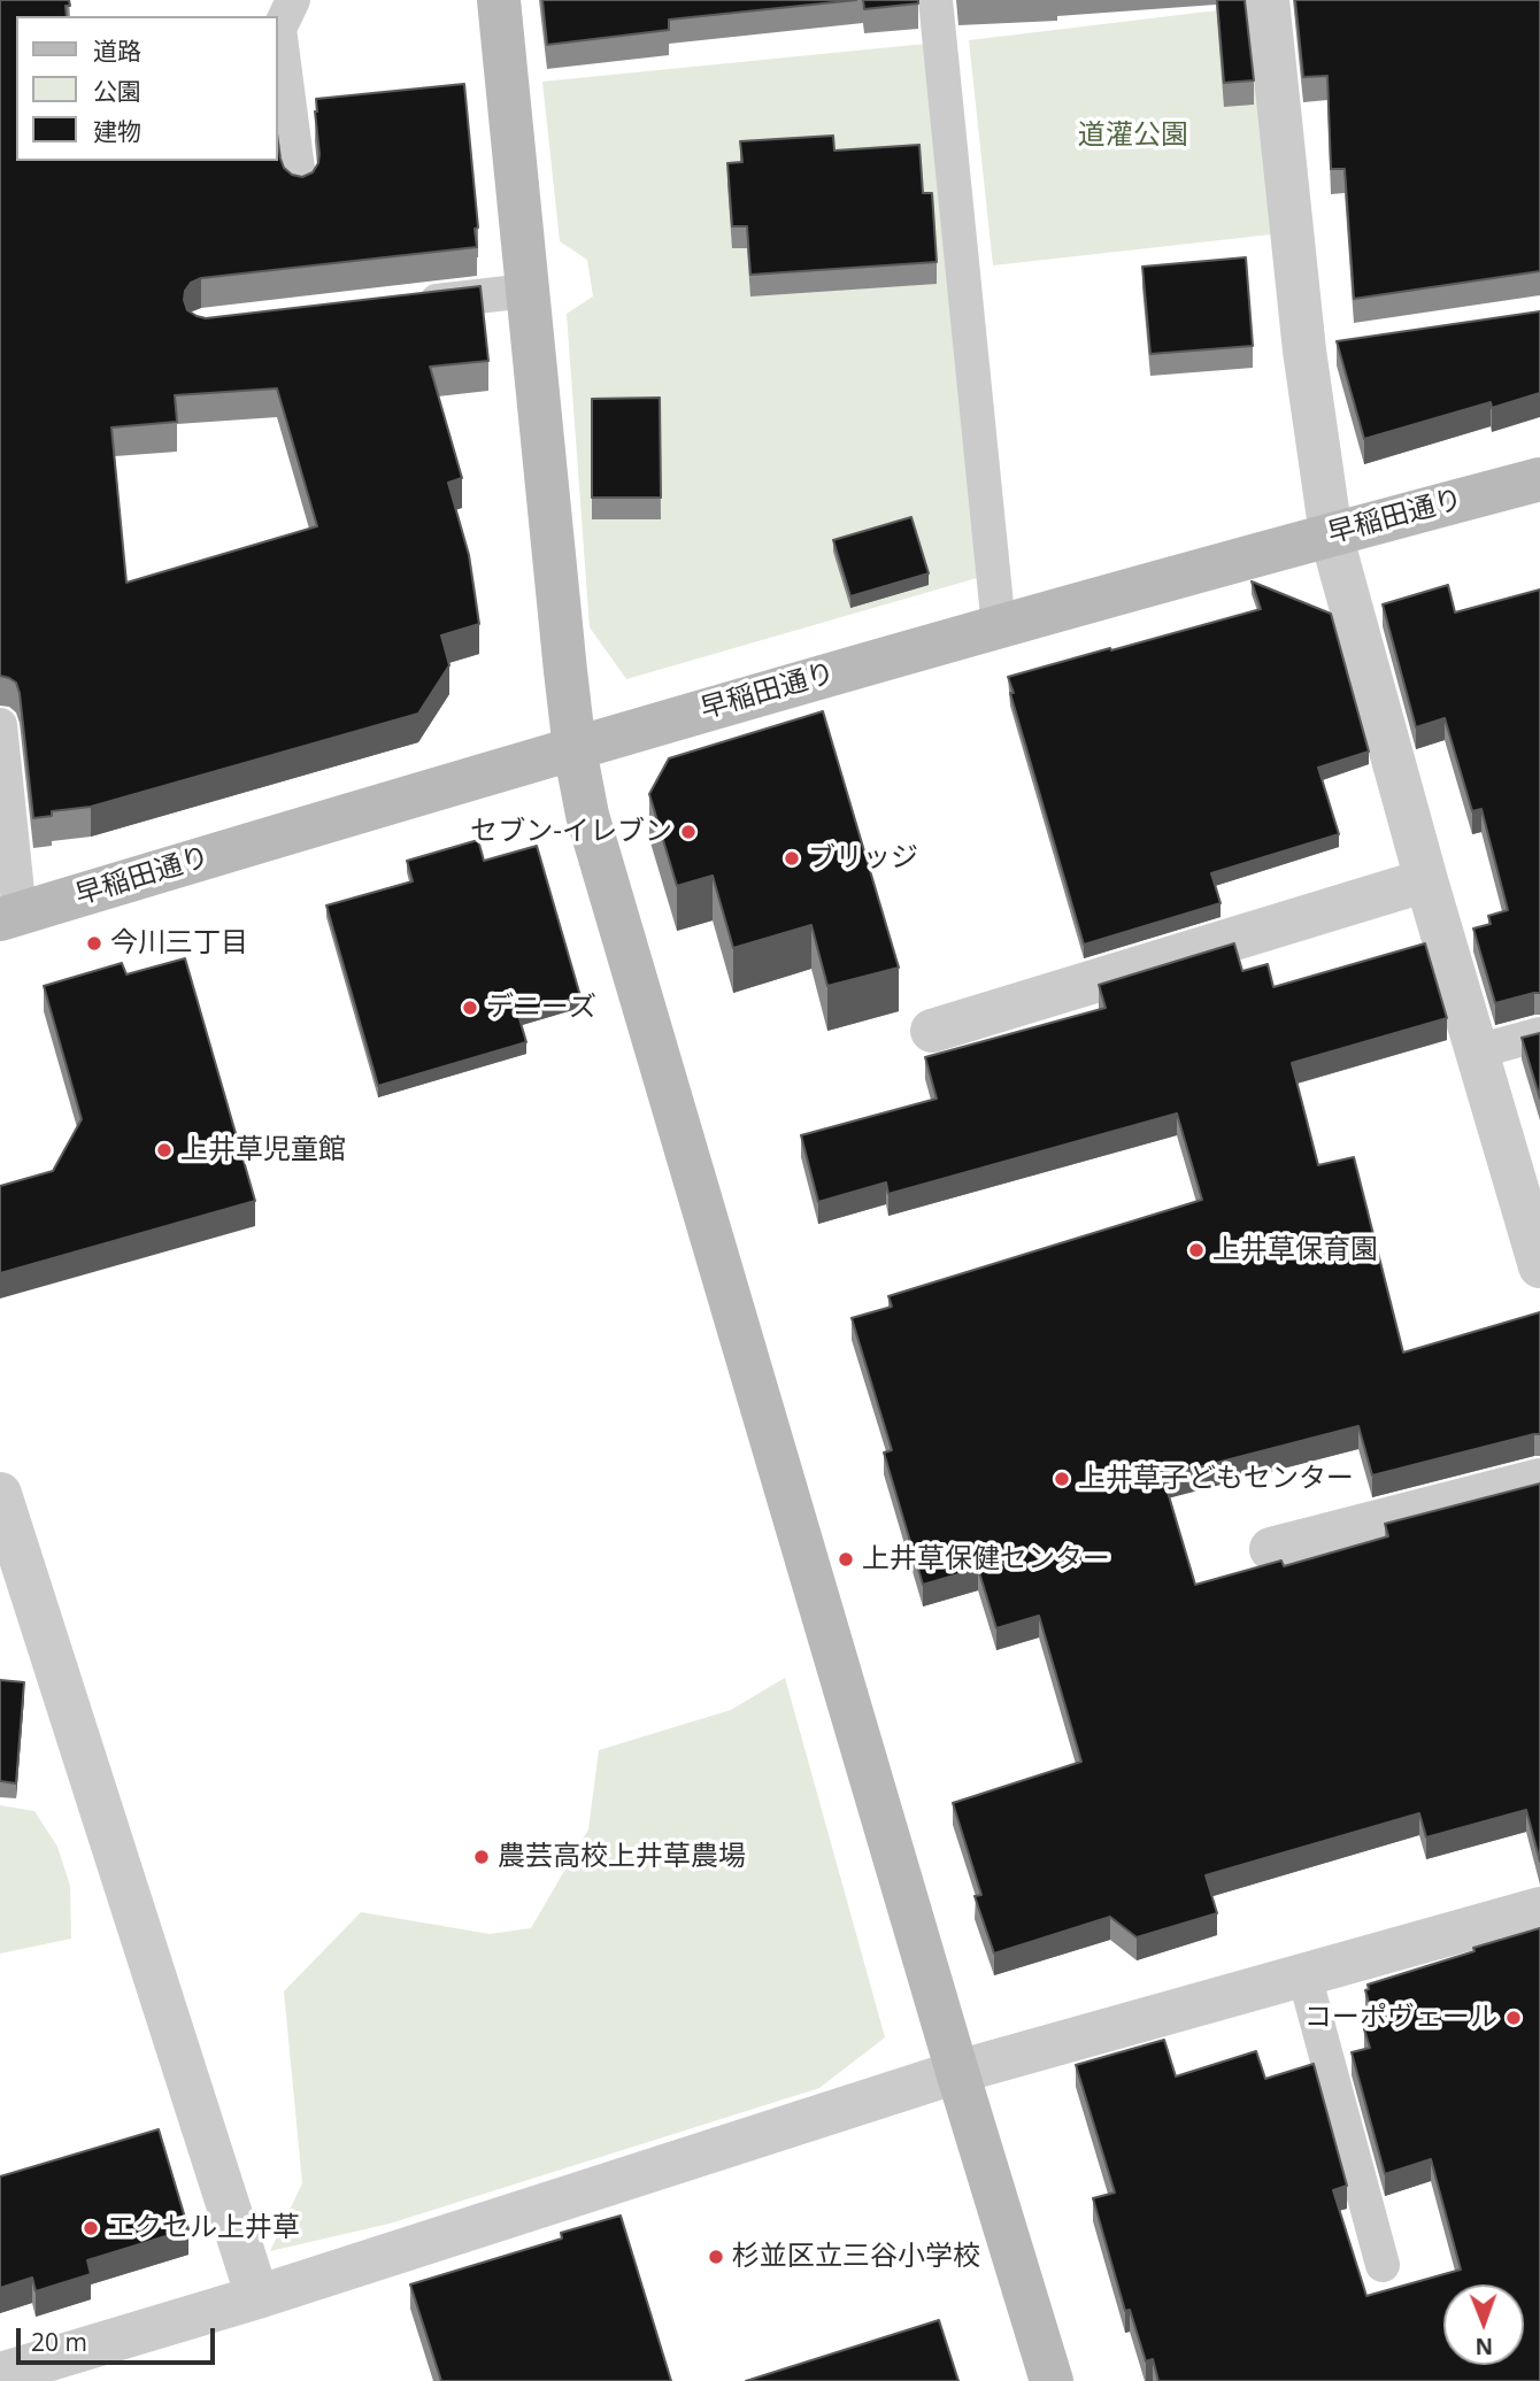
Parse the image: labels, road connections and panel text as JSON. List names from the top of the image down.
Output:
{
  "streets": {
    "street": ["早稲田通り"]
  },
  "parks": ["道灌公園"],
  "places": [
    "セブン-イレブン",
    "ブリッジ",
    "今川三丁目",
    "デニーズ",
    "上井草児童館",
    "上井草保育園",
    "上井草子どもセンター",
    "上井草保健センター",
    "農芸高校上井草農場",
    "コーポヴェール",
    "エクセル上井草",
    "杉並区立三谷小学校"
  ],
  "legend": ["道路", "公園", "建物"],
  "scale_bar": "20 m",
  "north": "bottom"
}
